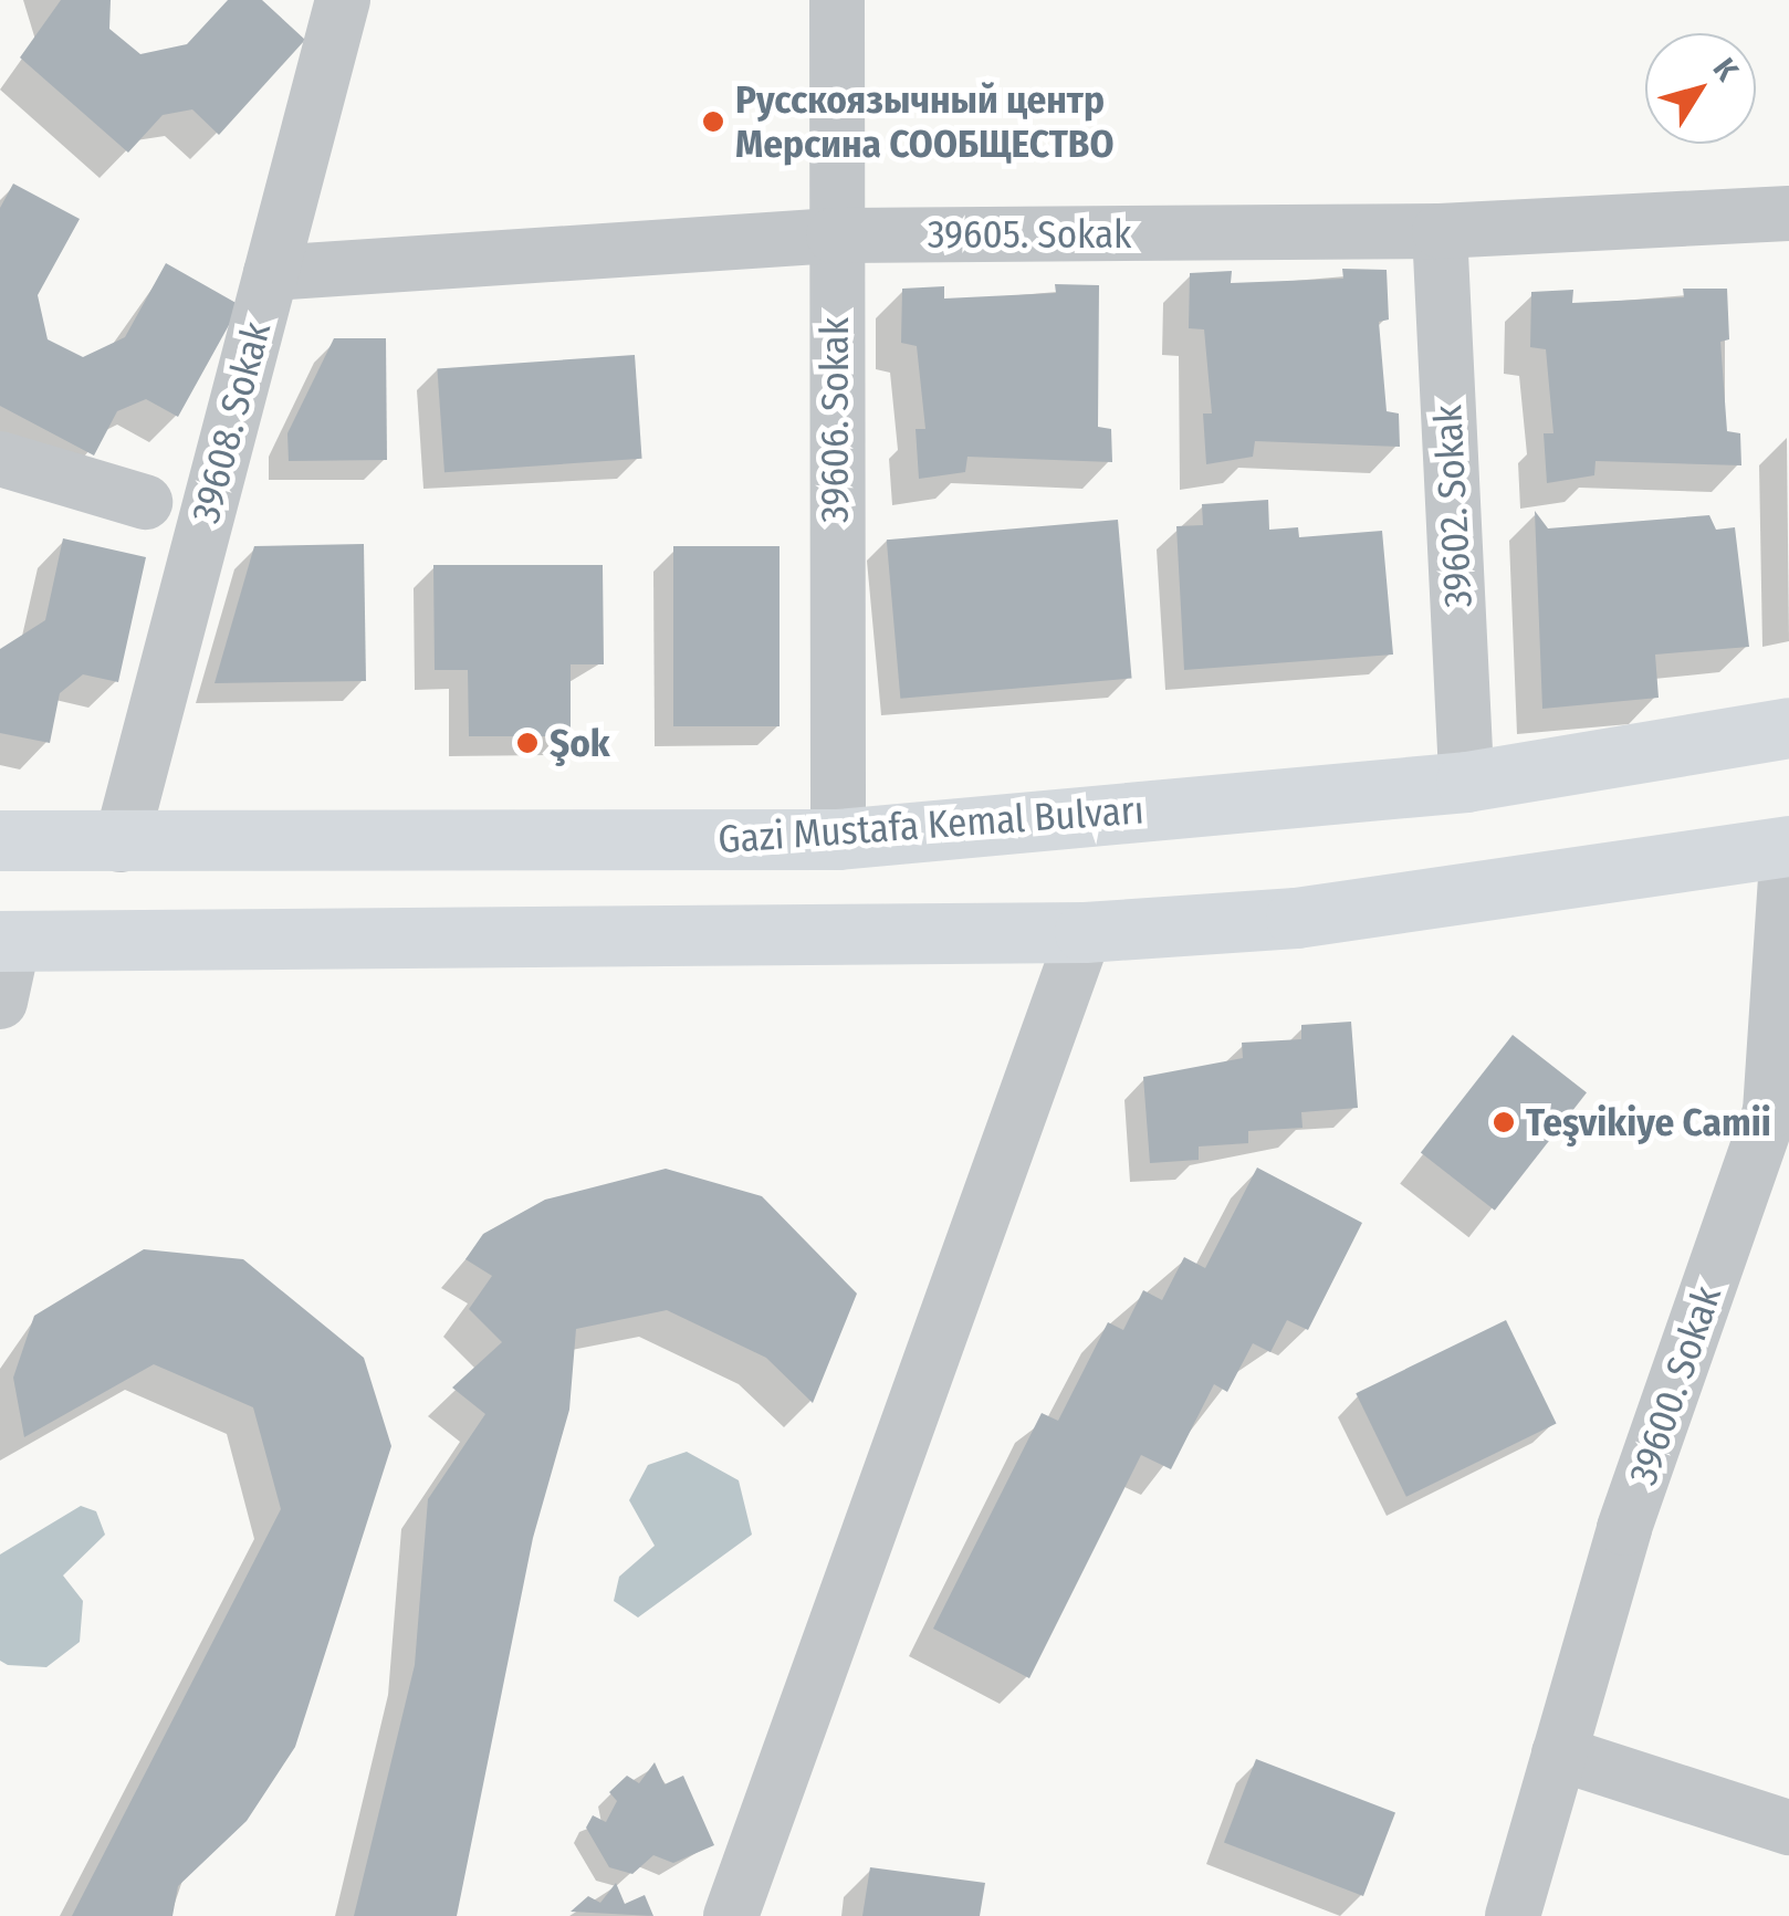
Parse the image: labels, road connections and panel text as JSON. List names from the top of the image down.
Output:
{
  "streets": {
    "highway": ["Gazi Mustafa Kemal Bulvarı"],
    "street": [
      "39605. Sokak",
      "39606. Sokak",
      "39608. Sokak",
      "39602. Sokak",
      "39600. Sokak"
    ]
  },
  "crossings": [
    ["39605. Sokak", "39606. Sokak"],
    ["39605. Sokak", "39608. Sokak"],
    ["39605. Sokak", "39602. Sokak"],
    ["39606. Sokak", "Gazi Mustafa Kemal Bulvarı"],
    ["39608. Sokak", "Gazi Mustafa Kemal Bulvarı"],
    ["39602. Sokak", "Gazi Mustafa Kemal Bulvarı"]
  ],
  "places": ["Русскоязычный центр Мерсина СООБЩЕСТВО", "Şok", "Teşvikiye Camii"],
  "north": "top right"
}
